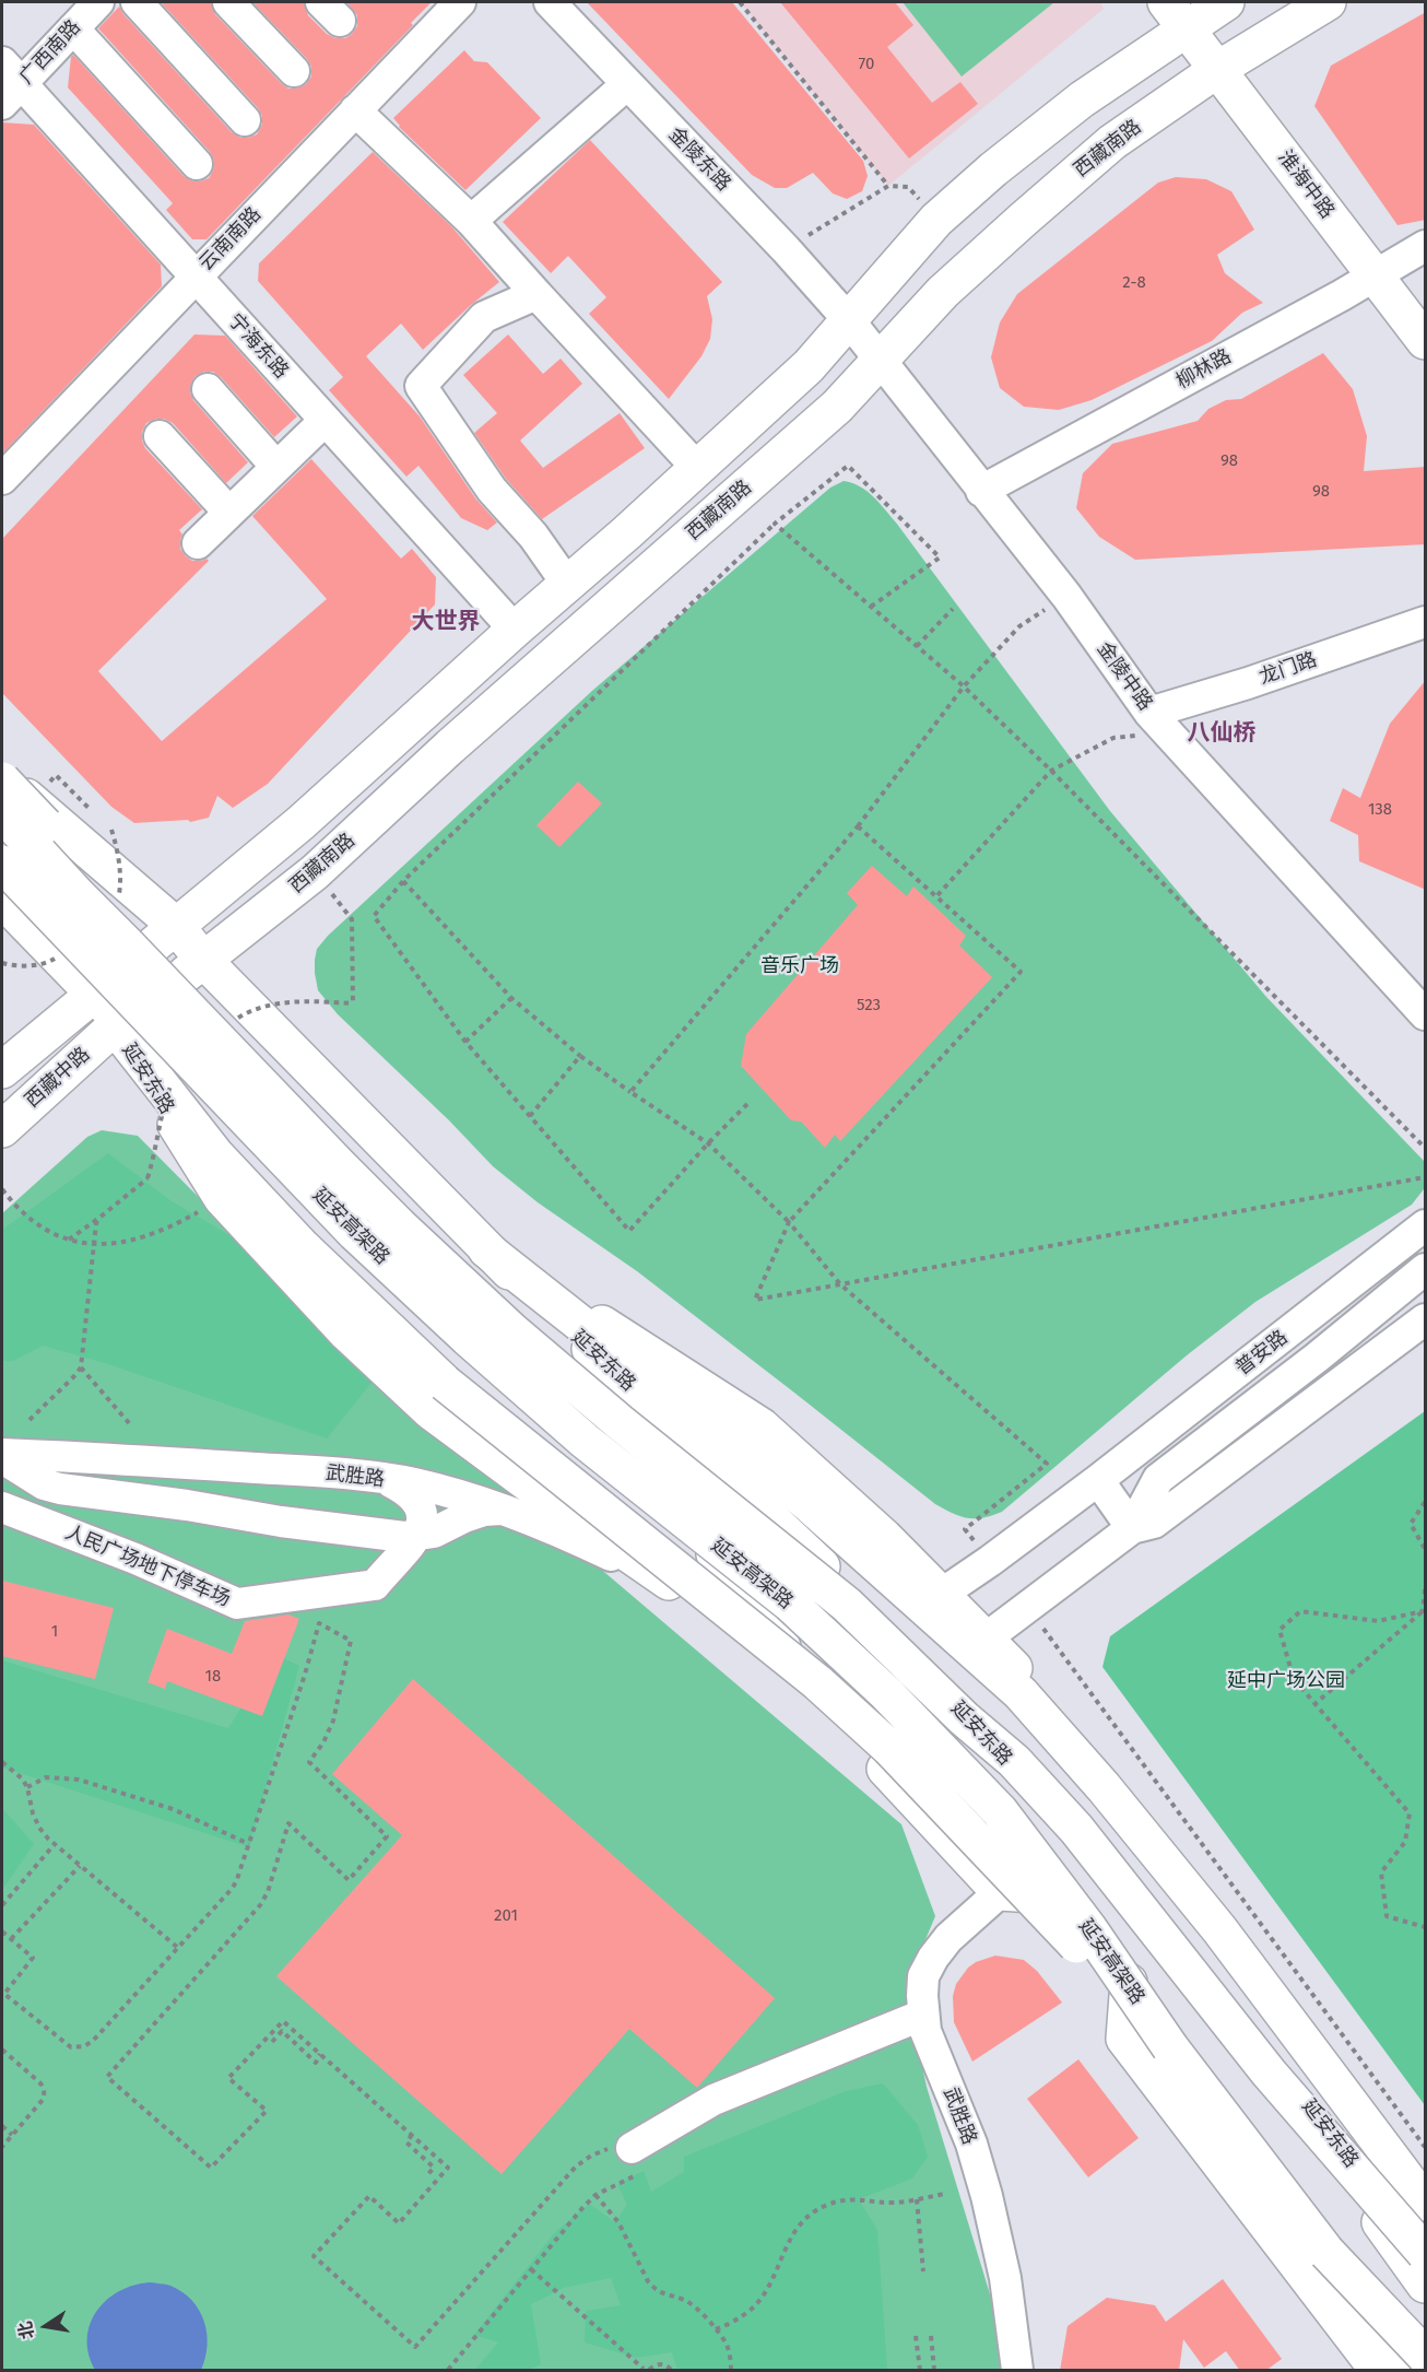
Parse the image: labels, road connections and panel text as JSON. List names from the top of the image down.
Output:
{
  "streets": {
    "main road": [
      "西藏南路",
      "淮海中路",
      "西藏中路",
      "延安东路",
      "延安高架路"
    ],
    "street": [
      "广西南路",
      "金陵东路",
      "云南南路",
      "宁海东路",
      "柳林路",
      "龙门路",
      "金陵中路",
      "普安路",
      "武胜路",
      "人民广场地下停车场"
    ]
  },
  "crossings": [
    ["广西南路", "宁海东路"],
    ["西藏南路", "淮海中路"],
    ["西藏南路", "金陵中路"],
    ["西藏南路", "西藏中路"],
    ["西藏南路", "延安东路"],
    ["金陵东路", "金陵中路"],
    ["淮海中路", "柳林路"],
    ["云南南路", "宁海东路"],
    ["柳林路", "金陵中路"],
    ["龙门路", "金陵中路"],
    ["西藏中路", "延安东路"],
    ["延安东路", "普安路"],
    ["延安东路", "武胜路"]
  ],
  "districts": ["大世界", "八仙桥"],
  "parks": ["音乐广场", "延中广场公园"],
  "house_numbers": [
    "70",
    "2-8",
    "98",
    "98",
    "138",
    "523",
    "1",
    "18",
    "201"
  ],
  "north": "left"
}
